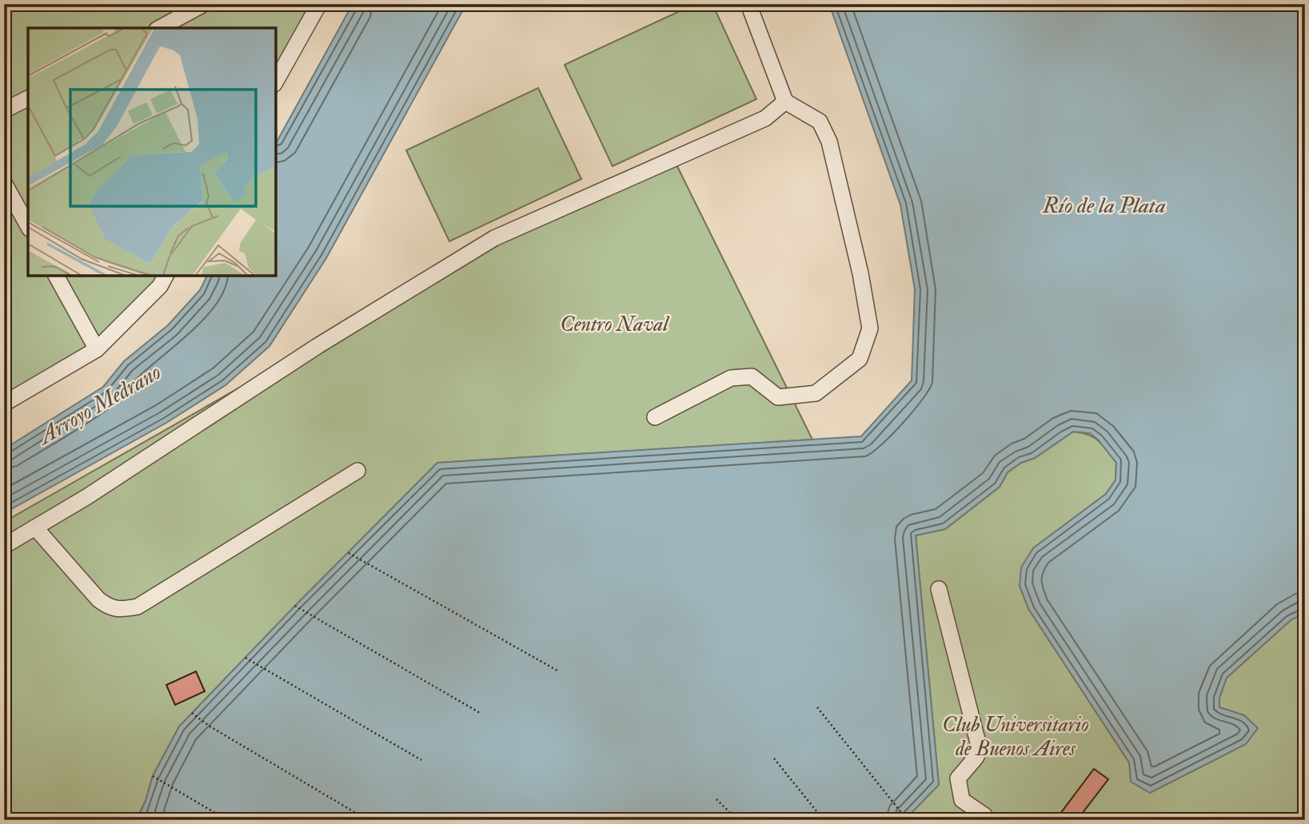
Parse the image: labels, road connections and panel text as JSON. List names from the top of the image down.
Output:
{
  "water": ["Río de la Plata", "Arroyo Medrano"],
  "parks": ["Centro Naval", "Club Universitario de Buenos Aires"]
}
